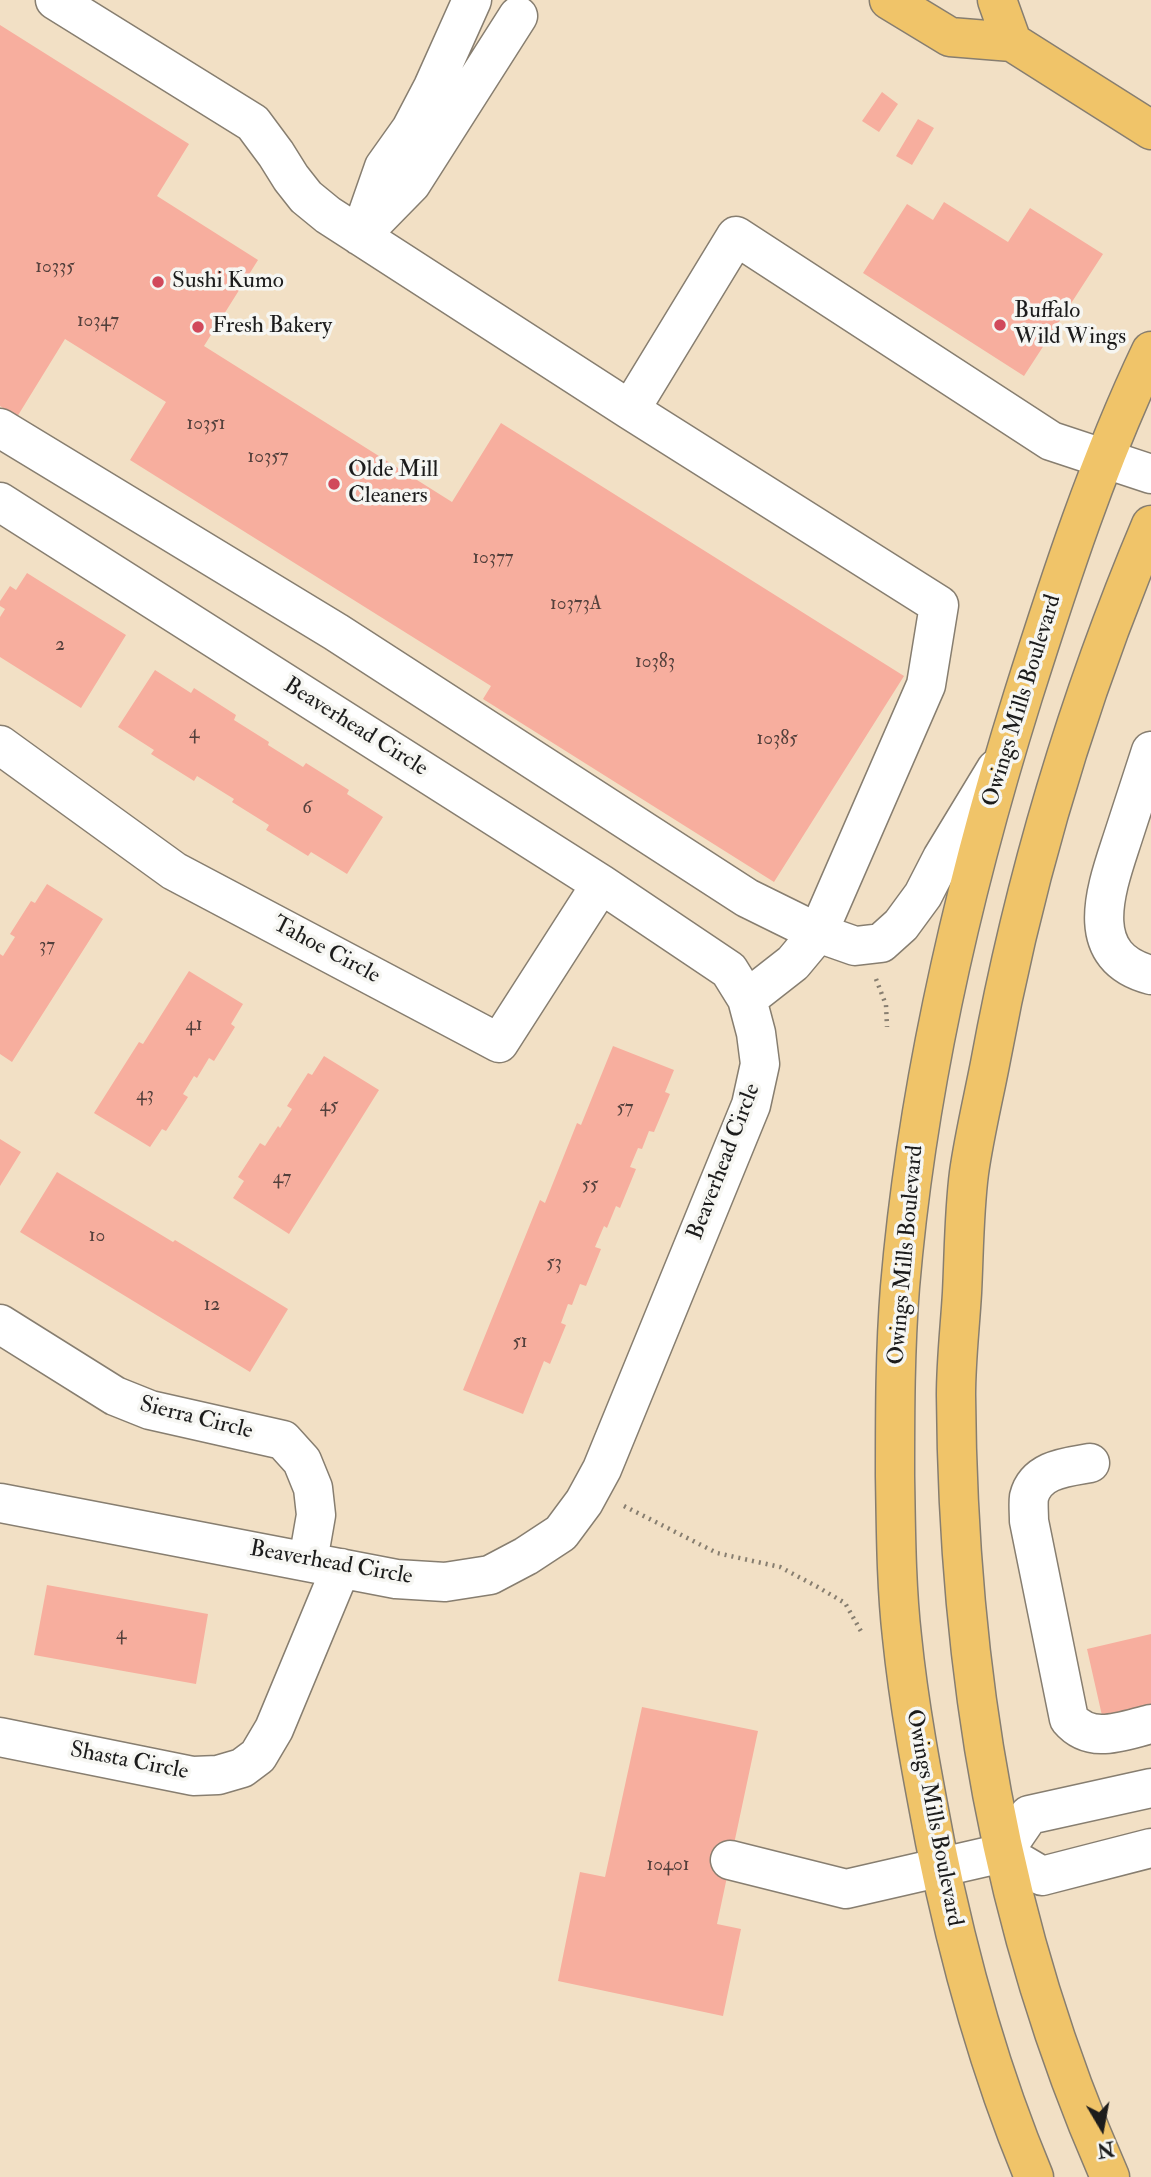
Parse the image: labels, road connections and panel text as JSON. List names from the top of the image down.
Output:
{
  "streets": {
    "main road": ["Owings Mills Boulevard"],
    "street": [
      "Beaverhead Circle",
      "Tahoe Circle",
      "Sierra Circle",
      "Shasta Circle"
    ]
  },
  "crossings": [
    ["Beaverhead Circle", "Tahoe Circle"],
    ["Beaverhead Circle", "Sierra Circle"],
    ["Beaverhead Circle", "Shasta Circle"],
    ["Sierra Circle", "Shasta Circle"]
  ],
  "places": [
    "Sushi Kumo",
    "Buffalo Wild Wings",
    "Fresh Bakery",
    "Olde Mill Cleaners"
  ],
  "house_numbers": [
    "10335",
    "10347",
    "10351",
    "10357",
    "10377",
    "10373A",
    "2",
    "10383",
    "4",
    "10385",
    "6",
    "37",
    "41",
    "43",
    "45",
    "57",
    "47",
    "55",
    "10",
    "53",
    "12",
    "51",
    "4",
    "10401"
  ],
  "north": "bottom"
}
